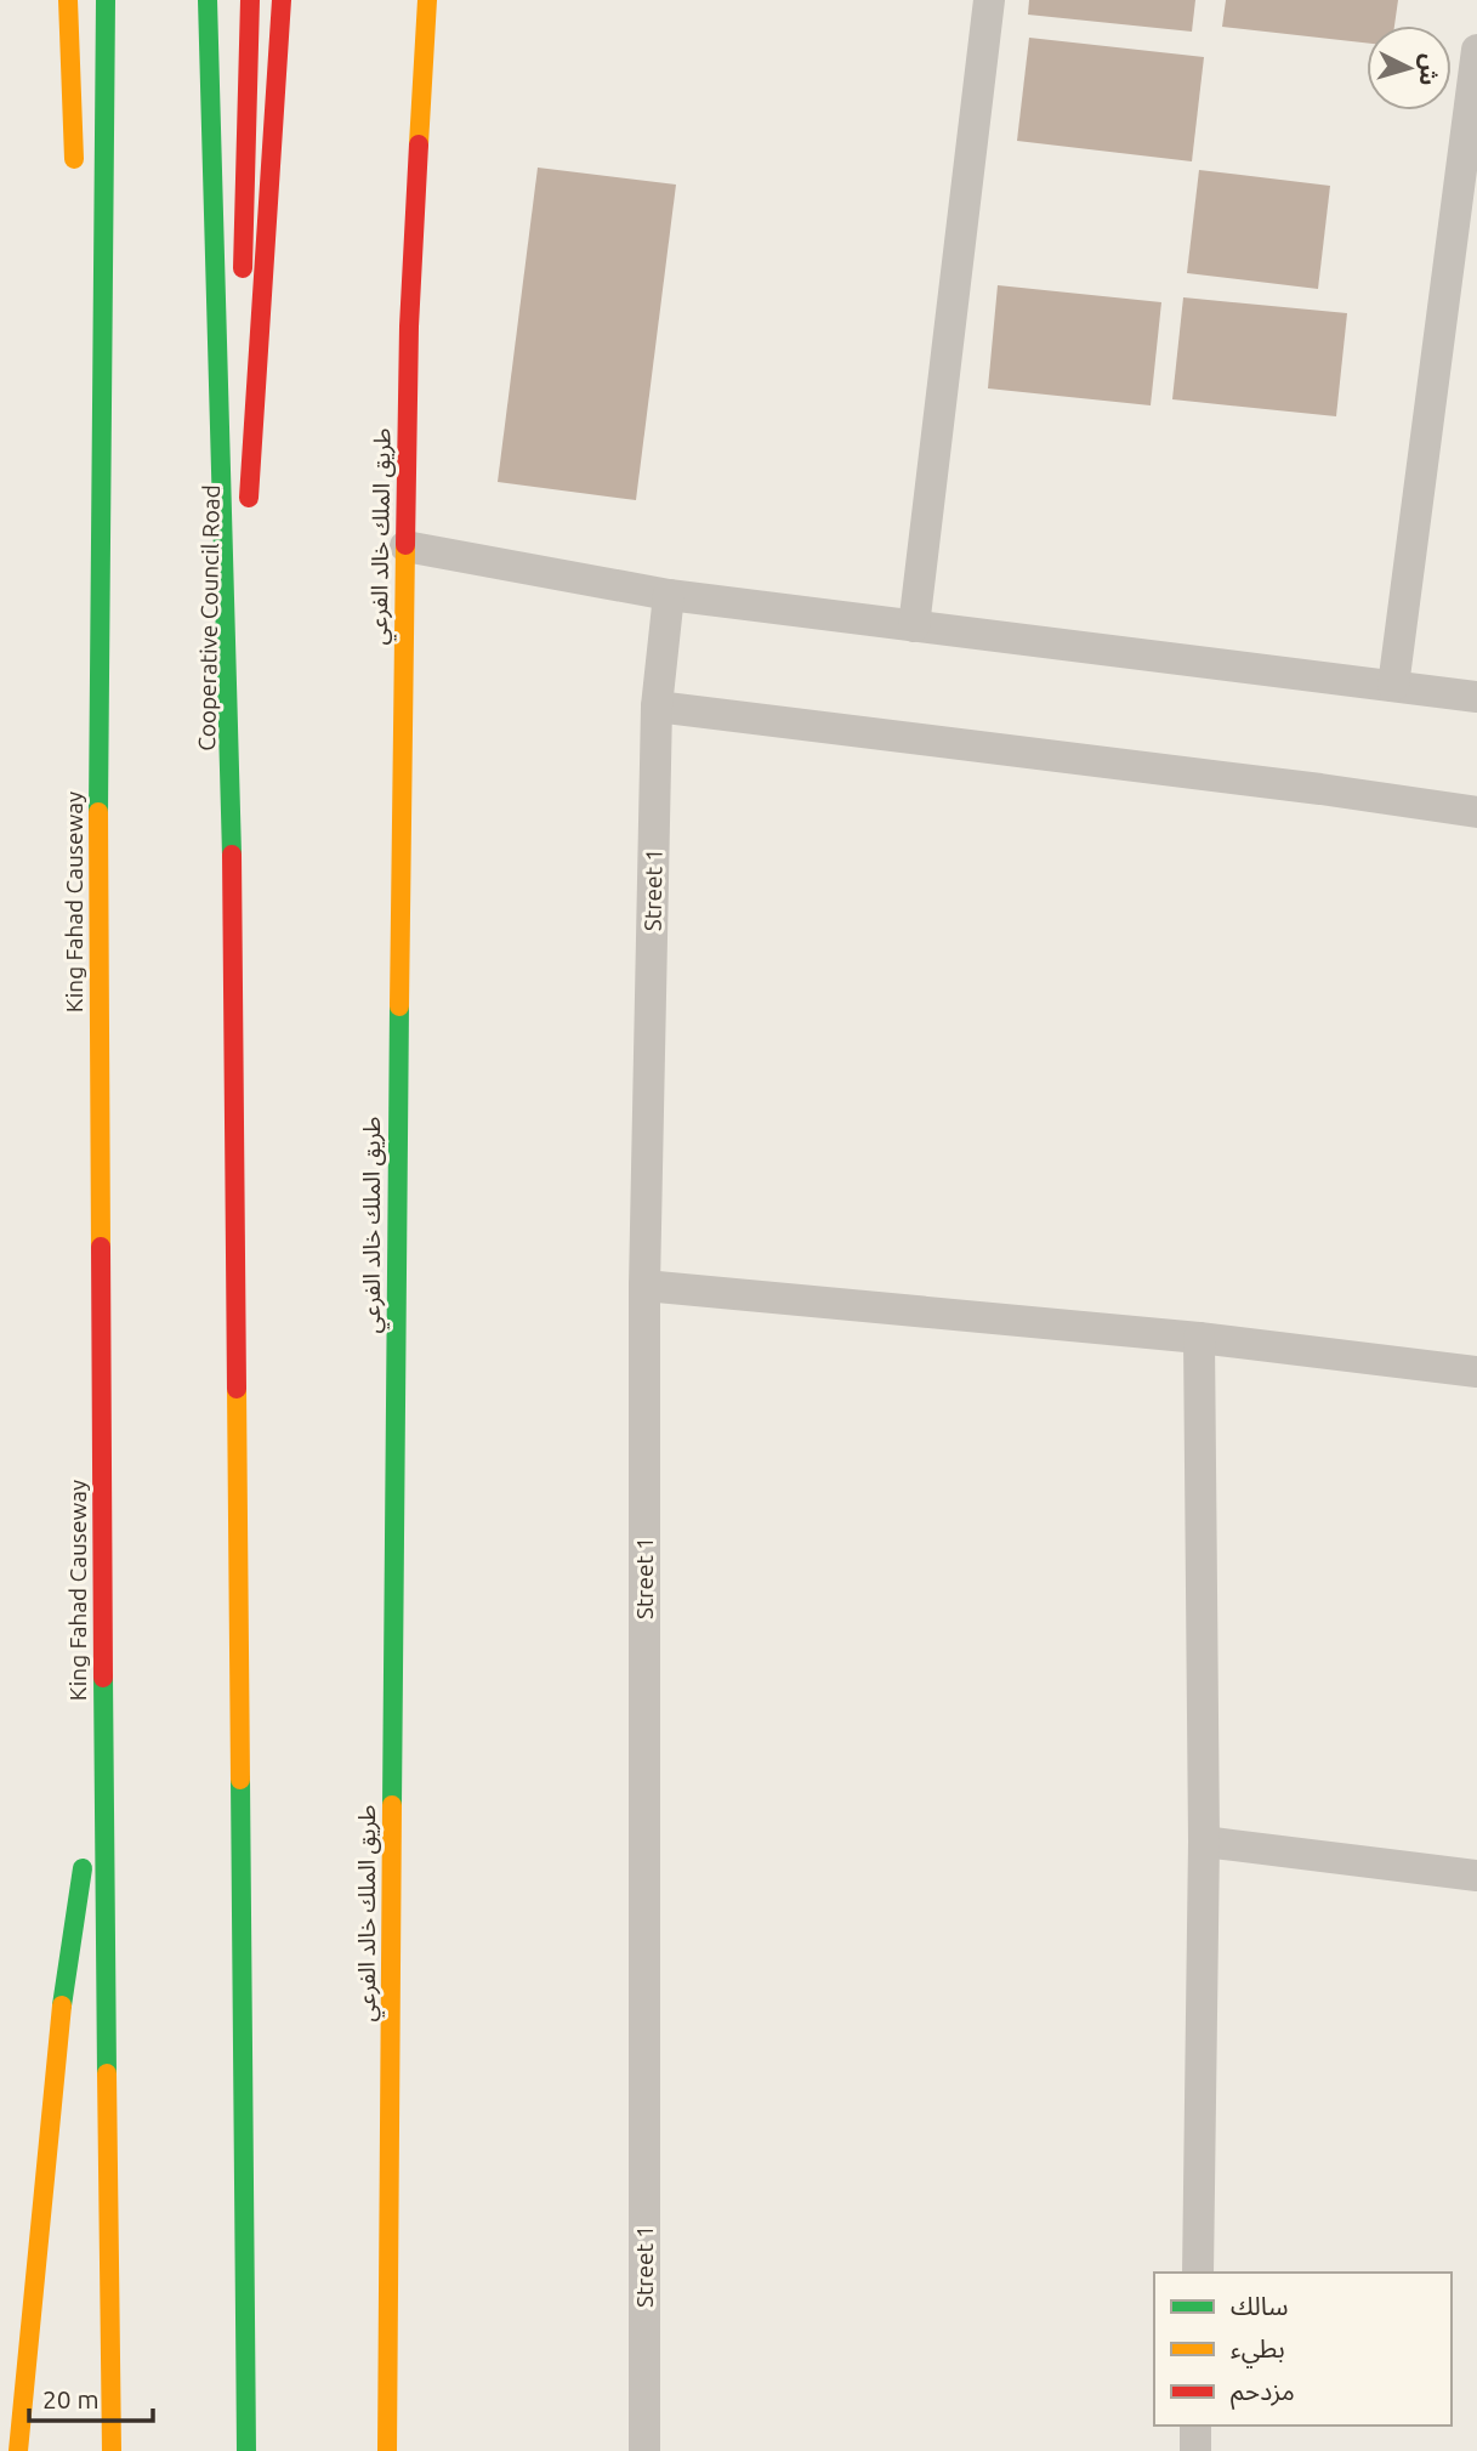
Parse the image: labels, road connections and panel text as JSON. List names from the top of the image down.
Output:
{
  "streets": {
    "main road": ["طريق الملك خالد الفرعي", "Cooperative Council Road", "King Fahad Causeway"],
    "street": ["Street 1"]
  },
  "legend": ["سالك", "بطيء", "مزدحم"],
  "scale_bar": "20 m",
  "north": "right"
}
